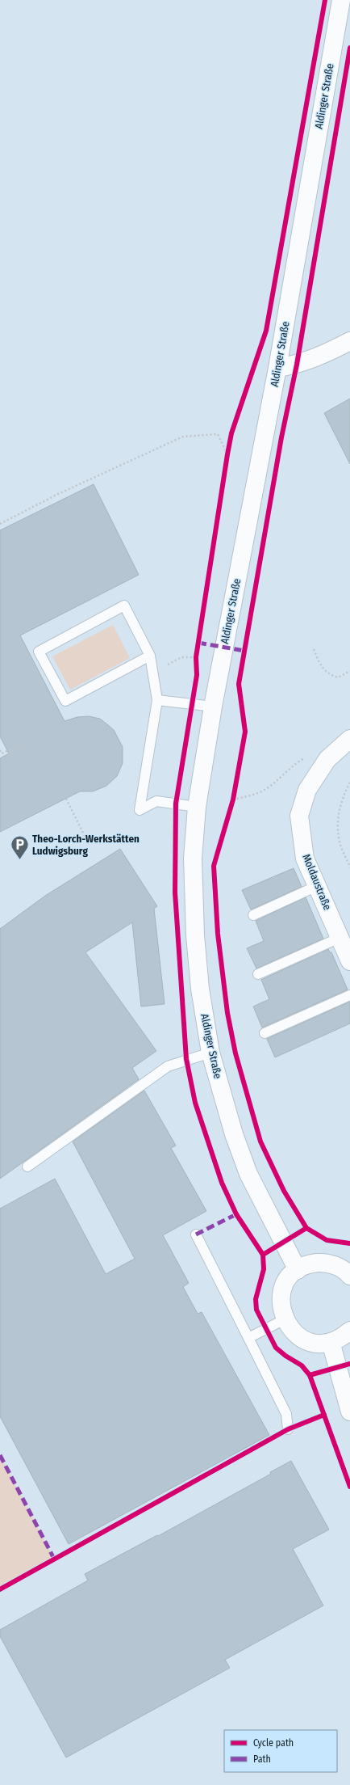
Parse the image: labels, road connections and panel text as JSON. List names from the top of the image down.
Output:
{
  "streets": {
    "main road": ["Aldinger Straße", "Moldaustraße"]
  },
  "places": {
    "parking": ["Theo-Lorch-Werkstätten Ludwigsburg"]
  },
  "legend": ["Cycle path", "Path"]
}
